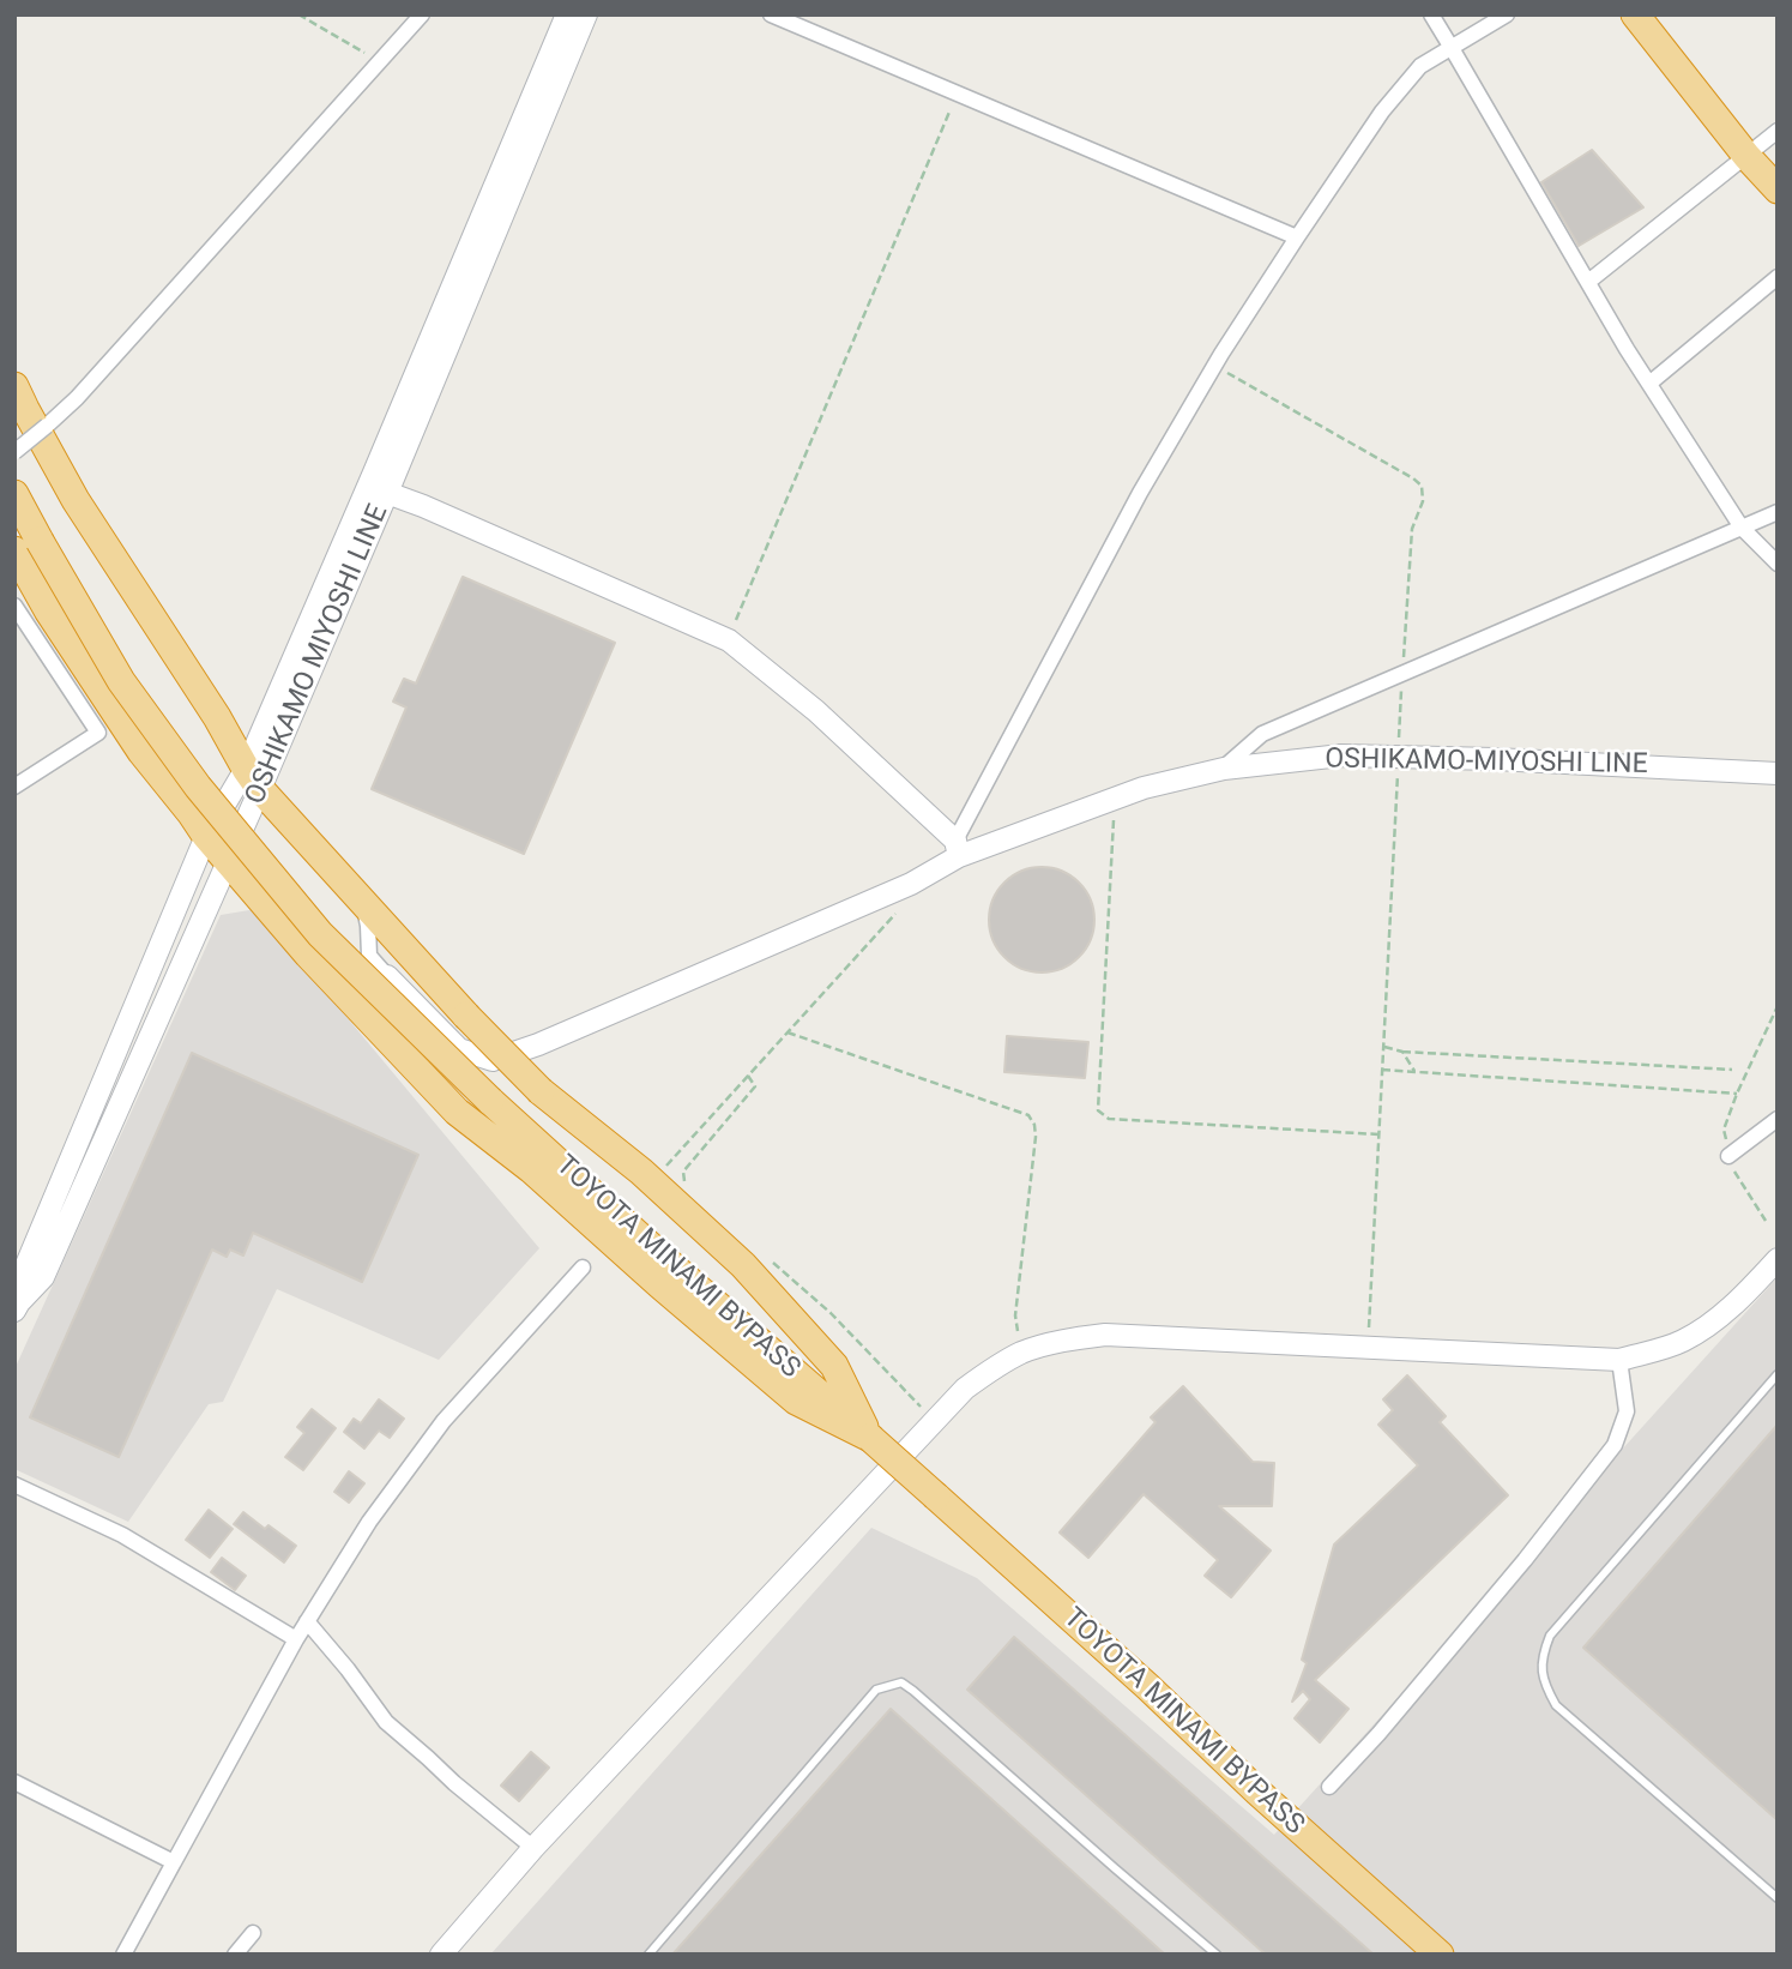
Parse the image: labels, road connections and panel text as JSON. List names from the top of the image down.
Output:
{
  "streets": {
    "highway": ["TOYOTA MINAMI BYPASS"],
    "main road": ["OSHIKAMO MIYOSHI LINE", "OSHIKAMO-MIYOSHI LINE"]
  },
  "crossings": [
    ["OSHIKAMO MIYOSHI LINE", "OSHIKAMO-MIYOSHI LINE"]
  ]
}
